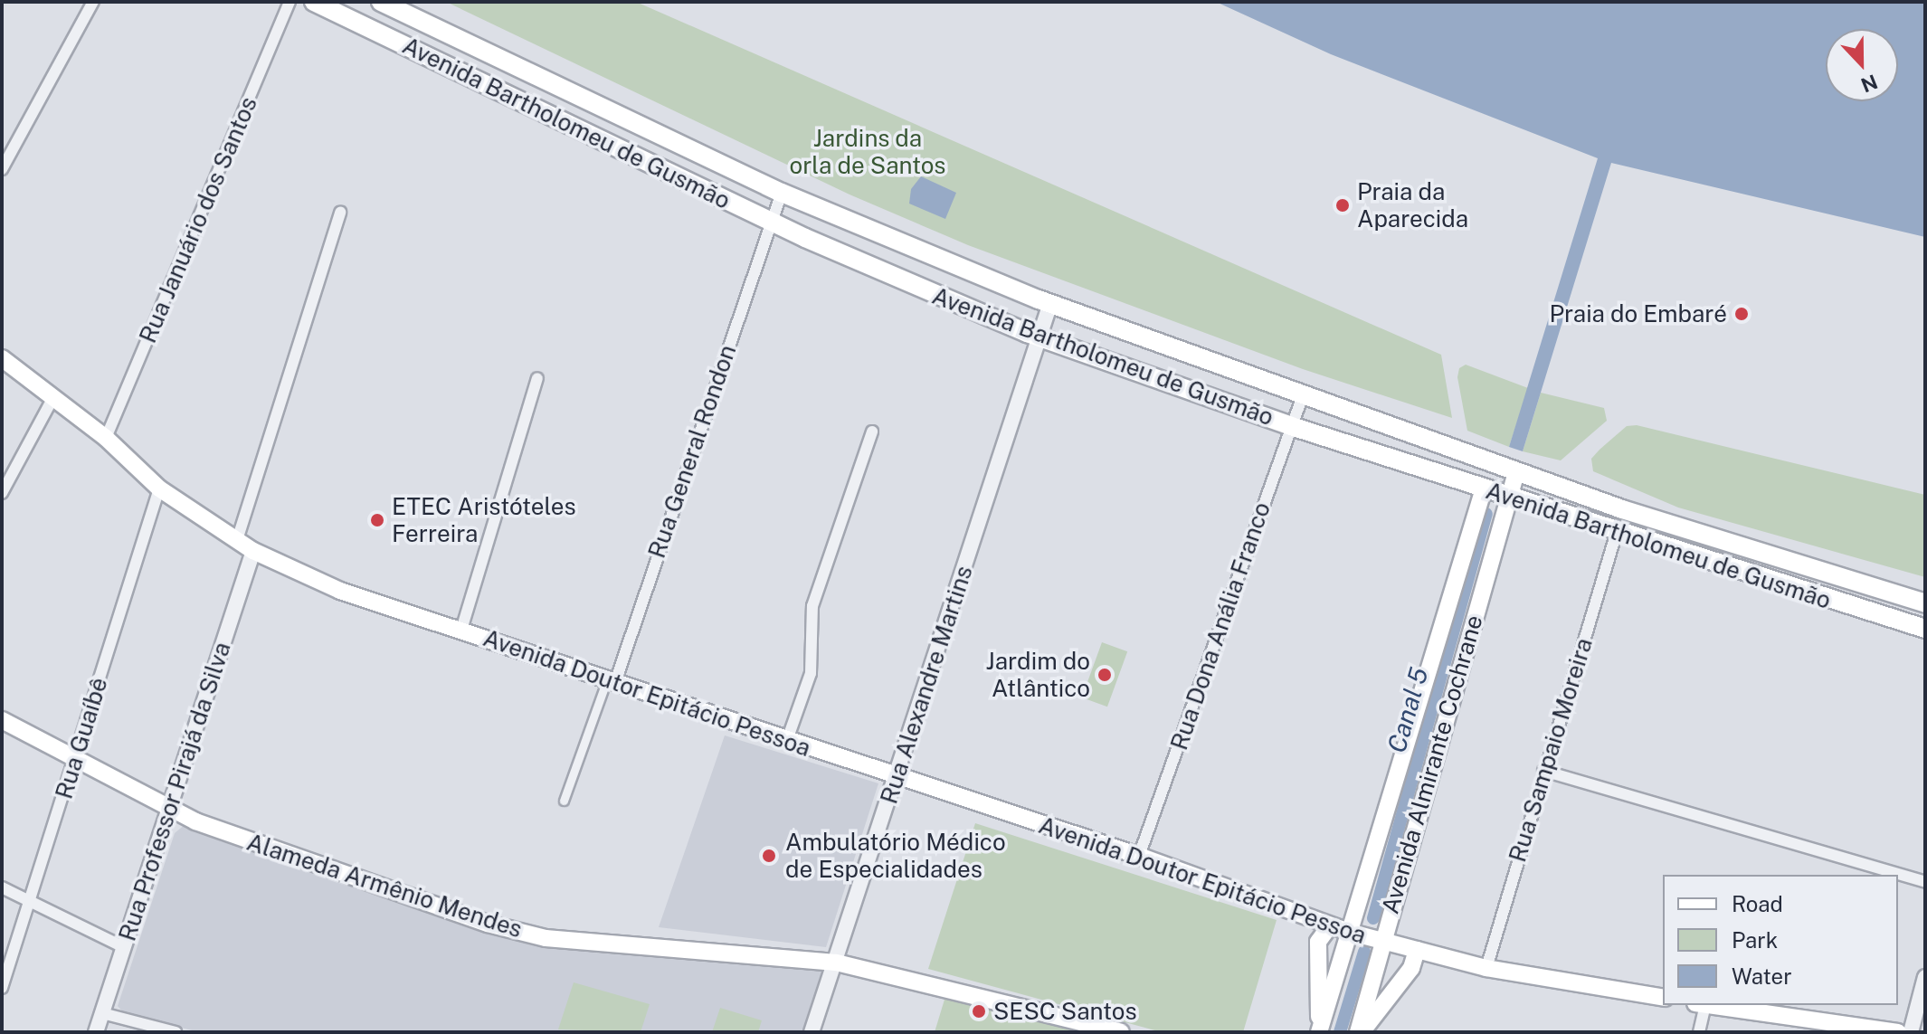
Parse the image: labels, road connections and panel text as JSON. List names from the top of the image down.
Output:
{
  "streets": {
    "main road": [
      "Avenida Bartholomeu de Gusmão",
      "Avenida Doutor Epitácio Pessoa",
      "Avenida Almirante Cochrane",
      "Alameda Armênio Mendes"
    ],
    "street": [
      "Rua Januário dos Santos",
      "Rua General Rondon",
      "Rua Dona Anália Franco",
      "Rua Alexandre Martins",
      "Rua Guaíbê",
      "Rua Sampaio Moreira",
      "Rua Professor Pirajá da Silva"
    ]
  },
  "crossings": [
    ["Avenida Bartholomeu de Gusmão", "Rua General Rondon"],
    ["Avenida Bartholomeu de Gusmão", "Rua Dona Anália Franco"],
    ["Avenida Bartholomeu de Gusmão", "Rua Alexandre Martins"],
    ["Avenida Bartholomeu de Gusmão", "Rua Sampaio Moreira"],
    ["Avenida Bartholomeu de Gusmão", "Avenida Almirante Cochrane"],
    ["Rua Januário dos Santos", "Avenida Doutor Epitácio Pessoa"],
    ["Rua General Rondon", "Avenida Doutor Epitácio Pessoa"],
    ["Rua Dona Anália Franco", "Avenida Doutor Epitácio Pessoa"],
    ["Rua Alexandre Martins", "Avenida Doutor Epitácio Pessoa"],
    ["Rua Alexandre Martins", "Alameda Armênio Mendes"],
    ["Avenida Doutor Epitácio Pessoa", "Rua Guaíbê"],
    ["Avenida Doutor Epitácio Pessoa", "Rua Sampaio Moreira"],
    ["Avenida Doutor Epitácio Pessoa", "Avenida Almirante Cochrane"],
    ["Avenida Doutor Epitácio Pessoa", "Rua Professor Pirajá da Silva"],
    ["Rua Guaíbê", "Alameda Armênio Mendes"],
    ["Rua Professor Pirajá da Silva", "Alameda Armênio Mendes"]
  ],
  "water": ["Canal 5"],
  "parks": ["Jardins da orla de Santos"],
  "places": [
    "Praia da Aparecida",
    "Praia do Embaré",
    "ETEC Aristóteles Ferreira",
    "Jardim do Atlântico",
    "Ambulatório Médico de Especialidades",
    "SESC Santos"
  ],
  "legend": ["Road", "Park", "Water"],
  "north": "bottom"
}
